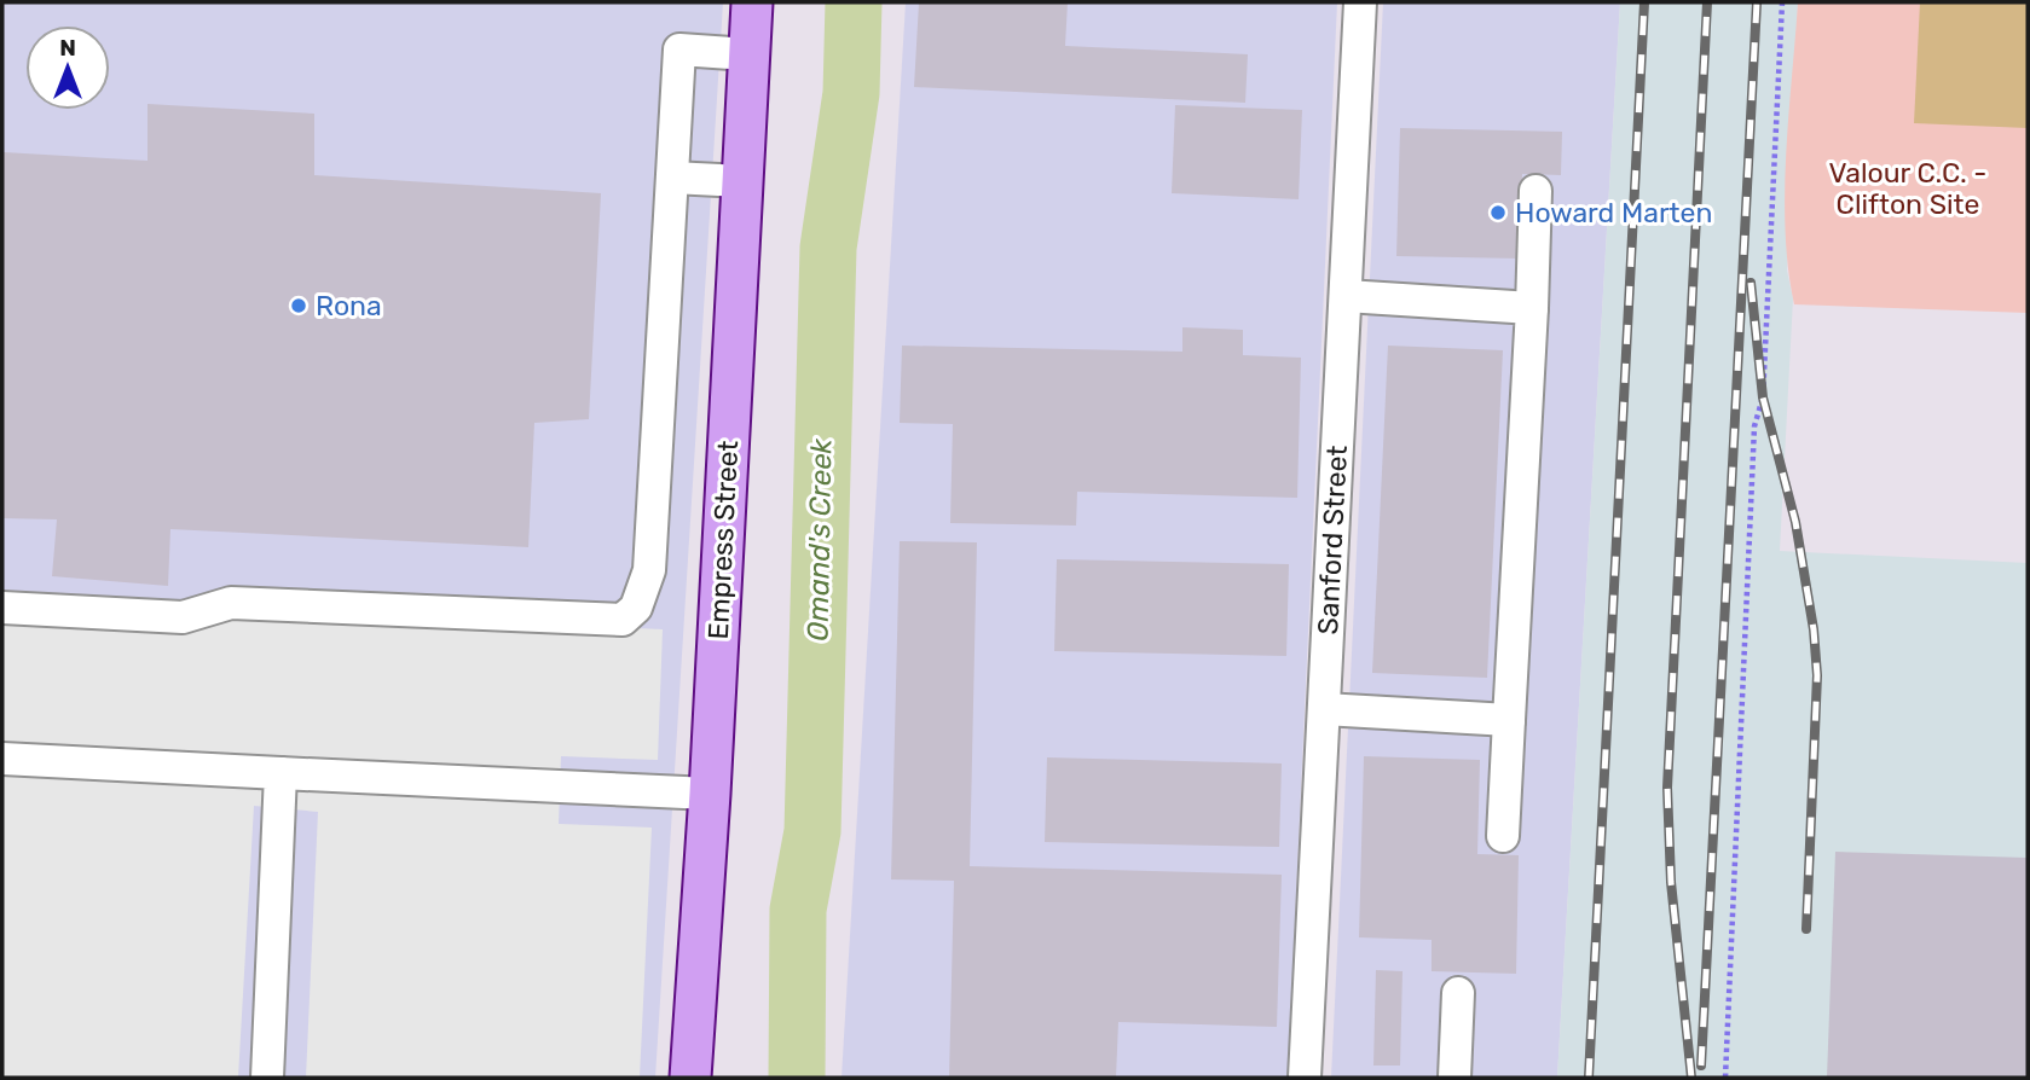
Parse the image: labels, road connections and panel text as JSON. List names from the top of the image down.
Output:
{
  "streets": {
    "main road": ["Empress Street"],
    "street": ["Sanford Street"]
  },
  "water": ["Omand's Creek"],
  "parks": ["Valour C.C. - Clifton Site"],
  "places": ["Howard Marten", "Rona"],
  "north": "top"
}
